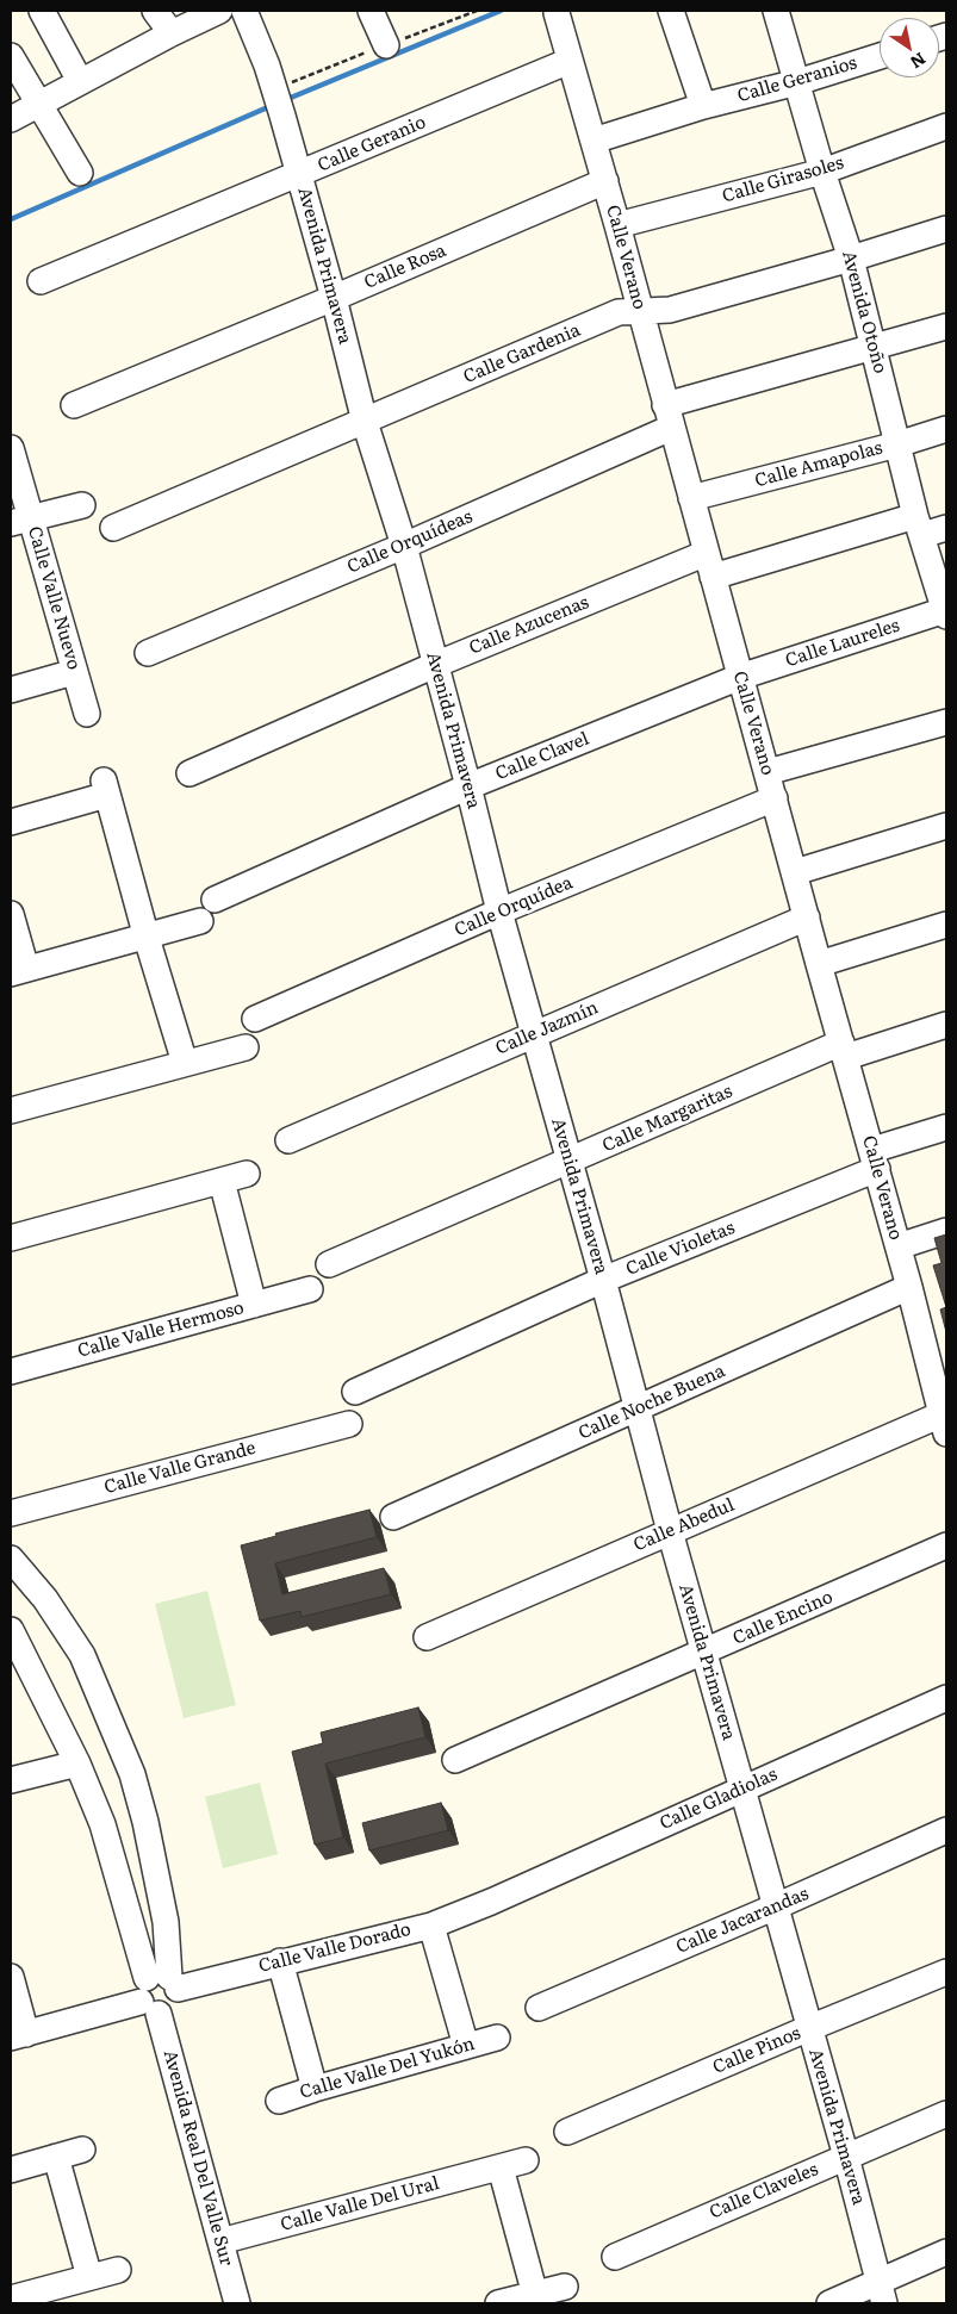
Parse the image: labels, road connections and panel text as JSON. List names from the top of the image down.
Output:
{
  "streets": {
    "street": [
      "Calle Geranios",
      "Calle Geranio",
      "Calle Girasoles",
      "Calle Verano",
      "Avenida Primavera",
      "Calle Rosa",
      "Avenida Otoño",
      "Calle Gardenia",
      "Calle Amapolas",
      "Calle Orquídeas",
      "Calle Valle Nuevo",
      "Calle Azucenas",
      "Calle Laureles",
      "Calle Clavel",
      "Calle Orquídea",
      "Calle Jazmín",
      "Calle Margaritas",
      "Calle Violetas",
      "Calle Valle Hermoso",
      "Calle Noche Buena",
      "Calle Valle Grande",
      "Calle Abedul",
      "Calle Encino",
      "Calle Gladiolas",
      "Calle Jacarandas",
      "Calle Valle Dorado",
      "Calle Pinos",
      "Calle Valle Del Yukón",
      "Avenida Real Del Valle Sur",
      "Calle Claveles",
      "Calle Valle Del Ural"
    ]
  },
  "crossings": [
    ["Calle Geranios", "Calle Verano"],
    ["Calle Geranios", "Avenida Otoño"],
    ["Calle Geranio", "Calle Verano"],
    ["Calle Geranio", "Avenida Primavera"],
    ["Calle Girasoles", "Calle Verano"],
    ["Calle Girasoles", "Avenida Otoño"],
    ["Calle Verano", "Calle Rosa"],
    ["Calle Verano", "Calle Gardenia"],
    ["Calle Verano", "Calle Amapolas"],
    ["Calle Verano", "Calle Orquídeas"],
    ["Calle Verano", "Calle Azucenas"],
    ["Calle Verano", "Calle Laureles"],
    ["Calle Verano", "Calle Clavel"],
    ["Calle Verano", "Calle Orquídea"],
    ["Calle Verano", "Calle Jazmín"],
    ["Calle Verano", "Calle Margaritas"],
    ["Calle Verano", "Calle Violetas"],
    ["Calle Verano", "Calle Noche Buena"],
    ["Calle Verano", "Calle Abedul"],
    ["Avenida Primavera", "Calle Rosa"],
    ["Avenida Primavera", "Calle Gardenia"],
    ["Avenida Primavera", "Calle Orquídeas"],
    ["Avenida Primavera", "Calle Azucenas"],
    ["Avenida Primavera", "Calle Clavel"],
    ["Avenida Primavera", "Calle Orquídea"],
    ["Avenida Primavera", "Calle Jazmín"],
    ["Avenida Primavera", "Calle Margaritas"],
    ["Avenida Primavera", "Calle Violetas"],
    ["Avenida Primavera", "Calle Noche Buena"],
    ["Avenida Primavera", "Calle Abedul"],
    ["Avenida Primavera", "Calle Encino"],
    ["Avenida Primavera", "Calle Gladiolas"],
    ["Avenida Primavera", "Calle Jacarandas"],
    ["Avenida Primavera", "Calle Pinos"],
    ["Avenida Primavera", "Calle Claveles"],
    ["Avenida Otoño", "Calle Gardenia"],
    ["Avenida Otoño", "Calle Amapolas"],
    ["Avenida Otoño", "Calle Orquídeas"],
    ["Avenida Otoño", "Calle Azucenas"],
    ["Avenida Otoño", "Calle Laureles"],
    ["Calle Laureles", "Calle Clavel"],
    ["Calle Gladiolas", "Calle Valle Dorado"],
    ["Calle Valle Dorado", "Avenida Real Del Valle Sur"],
    ["Avenida Real Del Valle Sur", "Calle Valle Del Ural"]
  ],
  "north": "bottom right"
}
